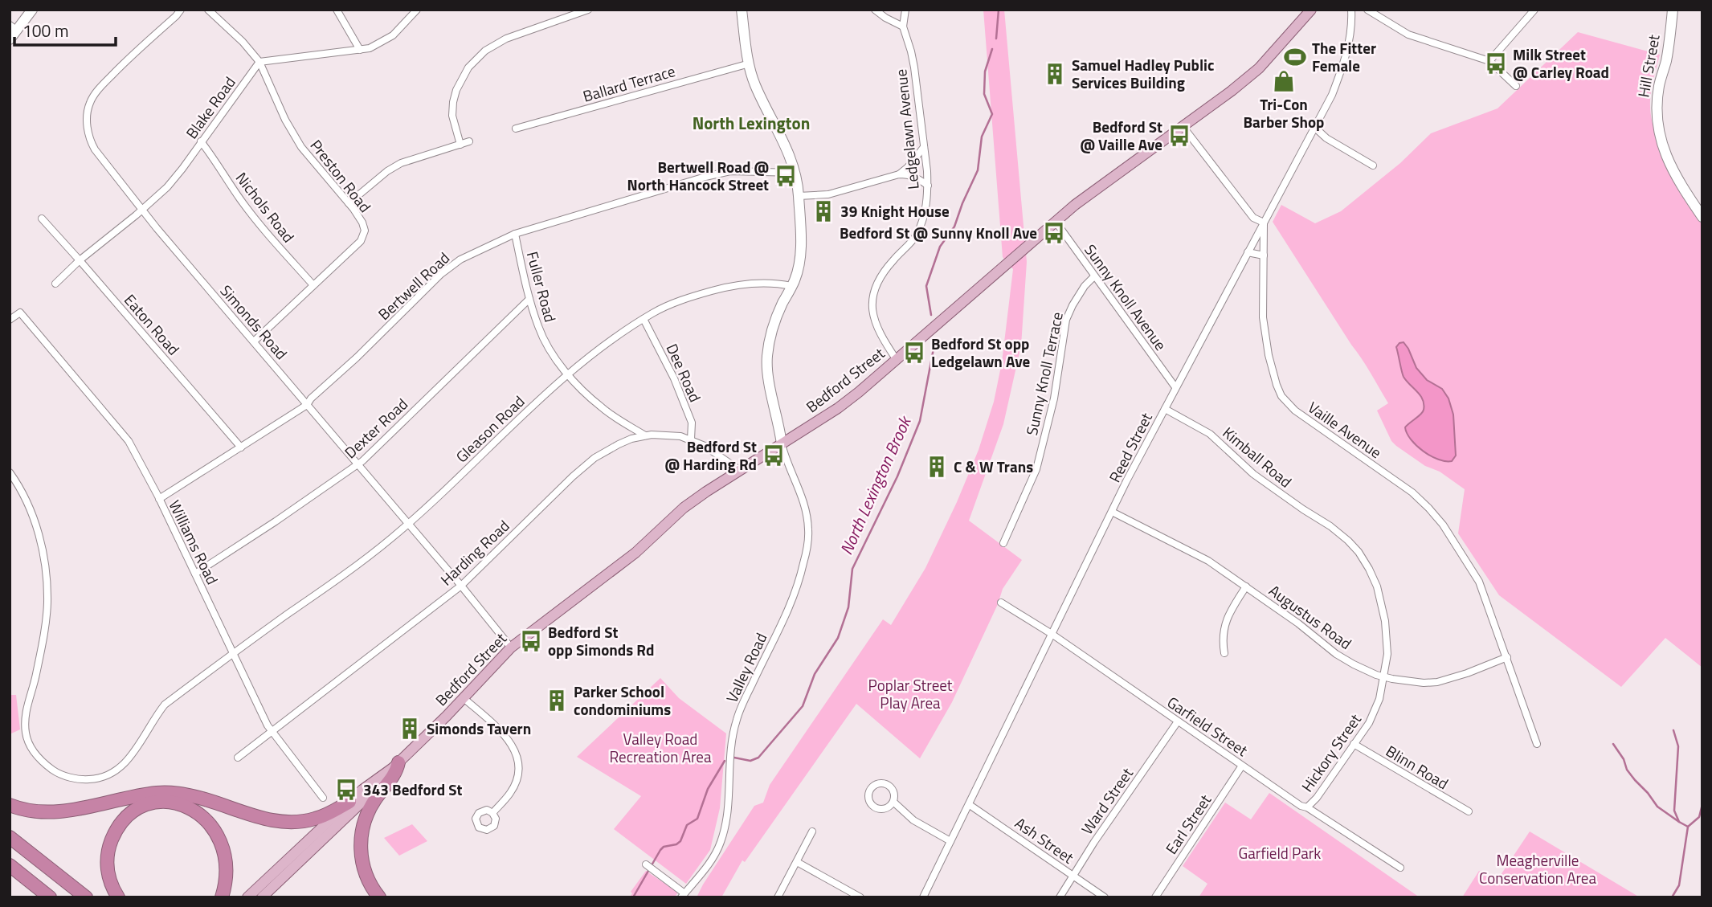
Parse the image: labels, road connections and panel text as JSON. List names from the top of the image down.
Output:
{
  "streets": {
    "main road": ["Bedford Street"],
    "street": [
      "Hill Street",
      "Ballard Terrace",
      "Blake Road",
      "Ledgelawn Avenue",
      "Preston Road",
      "Nichols Road",
      "Bertwell Road",
      "Fuller Road",
      "Sunny Knoll Avenue",
      "Simonds Road",
      "Eaton Road",
      "Dee Road",
      "Sunny Knoll Terrace",
      "Dexter Road",
      "Gleason Road",
      "Vaille Avenue",
      "Reed Street",
      "Kimball Road",
      "Williams Road",
      "Harding Road",
      "Augustus Road",
      "Valley Road",
      "Garfield Street",
      "Hickory Street",
      "Blinn Road",
      "Ward Street",
      "Earl Street",
      "Ash Street"
    ]
  },
  "crossings": [
    ["Blake Road", "Preston Road"],
    ["Blake Road", "Nichols Road"],
    ["Blake Road", "Simonds Road"],
    ["Blake Road", "Eaton Road"],
    ["Ledgelawn Avenue", "Bedford Street"],
    ["Preston Road", "Nichols Road"],
    ["Preston Road", "Simonds Road"],
    ["Bertwell Road", "Fuller Road"],
    ["Bertwell Road", "Simonds Road"],
    ["Bertwell Road", "Eaton Road"],
    ["Bertwell Road", "Williams Road"],
    ["Fuller Road", "Dexter Road"],
    ["Fuller Road", "Gleason Road"],
    ["Fuller Road", "Harding Road"],
    ["Sunny Knoll Avenue", "Sunny Knoll Terrace"],
    ["Sunny Knoll Avenue", "Bedford Street"],
    ["Sunny Knoll Avenue", "Reed Street"],
    ["Simonds Road", "Bedford Street"],
    ["Simonds Road", "Dexter Road"],
    ["Simonds Road", "Gleason Road"],
    ["Simonds Road", "Harding Road"],
    ["Dee Road", "Gleason Road"],
    ["Dee Road", "Harding Road"],
    ["Bedford Street", "Harding Road"],
    ["Bedford Street", "Valley Road"],
    ["Dexter Road", "Williams Road"],
    ["Gleason Road", "Williams Road"],
    ["Vaille Avenue", "Reed Street"],
    ["Vaille Avenue", "Augustus Road"],
    ["Reed Street", "Kimball Road"],
    ["Reed Street", "Augustus Road"],
    ["Reed Street", "Garfield Street"],
    ["Reed Street", "Ash Street"],
    ["Kimball Road", "Hickory Street"],
    ["Williams Road", "Harding Road"],
    ["Augustus Road", "Hickory Street"],
    ["Garfield Street", "Hickory Street"],
    ["Garfield Street", "Ward Street"],
    ["Garfield Street", "Earl Street"],
    ["Hickory Street", "Blinn Road"],
    ["Ward Street", "Ash Street"]
  ],
  "districts": ["North Lexington"],
  "water": ["North Lexington Brook"],
  "parks": [
    "Poplar Street Play Area",
    "Valley Road Recreation Area",
    "Garfield Park",
    "Meagherville Conservation Area"
  ],
  "places": {
    "sports": ["The Fitter Female"],
    "bus stop": [
      "Milk Street @ Carley Road",
      "Bedford St @ Vaille Ave",
      "Bertwell Road @ North Hancock Street",
      "Bedford St @ Sunny Knoll Ave",
      "Bedford St opp Ledgelawn Ave",
      "Bedford St @ Harding Rd",
      "Bedford St opp Simonds Rd",
      "343 Bedford St"
    ],
    "building": [
      "Samuel Hadley Public Services Building",
      "39 Knight House",
      "C & W Trans",
      "Parker School condominiums",
      "Simonds Tavern"
    ],
    "shop": ["Tri-Con Barber Shop"]
  },
  "scale_bar": "100 m"
}
